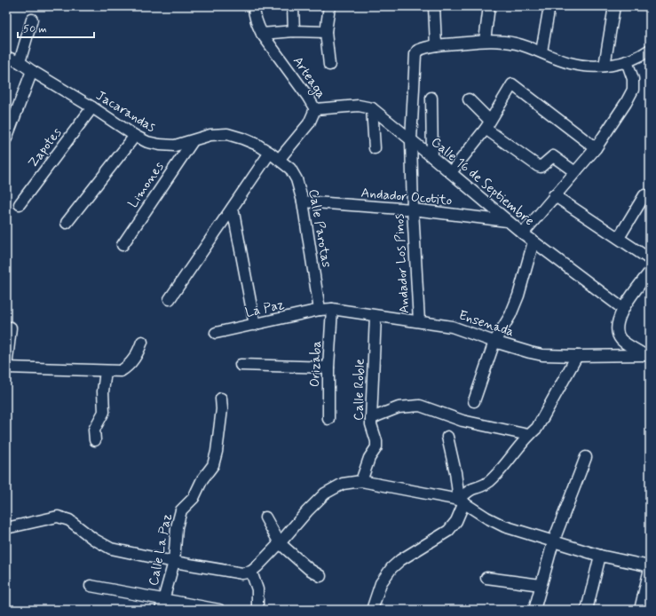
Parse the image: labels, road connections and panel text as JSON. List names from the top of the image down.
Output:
{
  "streets": {
    "street": [
      "Arteaga",
      "Jacarandas",
      "Zapotes",
      "Calle 16 de Septiembre",
      "Limones",
      "Andador Ocotito",
      "Calle Parotas",
      "Andador Los Pinos",
      "La Paz",
      "Ensenada",
      "Orizaba",
      "Calle Roble",
      "Calle La Paz"
    ]
  },
  "crossings": [
    ["Arteaga", "Jacarandas"],
    ["Arteaga", "Calle Parotas"],
    ["Jacarandas", "Zapotes"],
    ["Jacarandas", "Limones"],
    ["Jacarandas", "Calle Parotas"],
    ["Calle 16 de Septiembre", "Andador Ocotito"],
    ["Calle 16 de Septiembre", "Andador Los Pinos"],
    ["Andador Ocotito", "Calle Parotas"],
    ["Andador Ocotito", "Andador Los Pinos"],
    ["Calle Parotas", "La Paz"],
    ["Calle Parotas", "Ensenada"],
    ["Andador Los Pinos", "Ensenada"],
    ["La Paz", "Ensenada"],
    ["Ensenada", "Orizaba"],
    ["Ensenada", "Calle Roble"]
  ],
  "scale_bar": "50 m"
}
